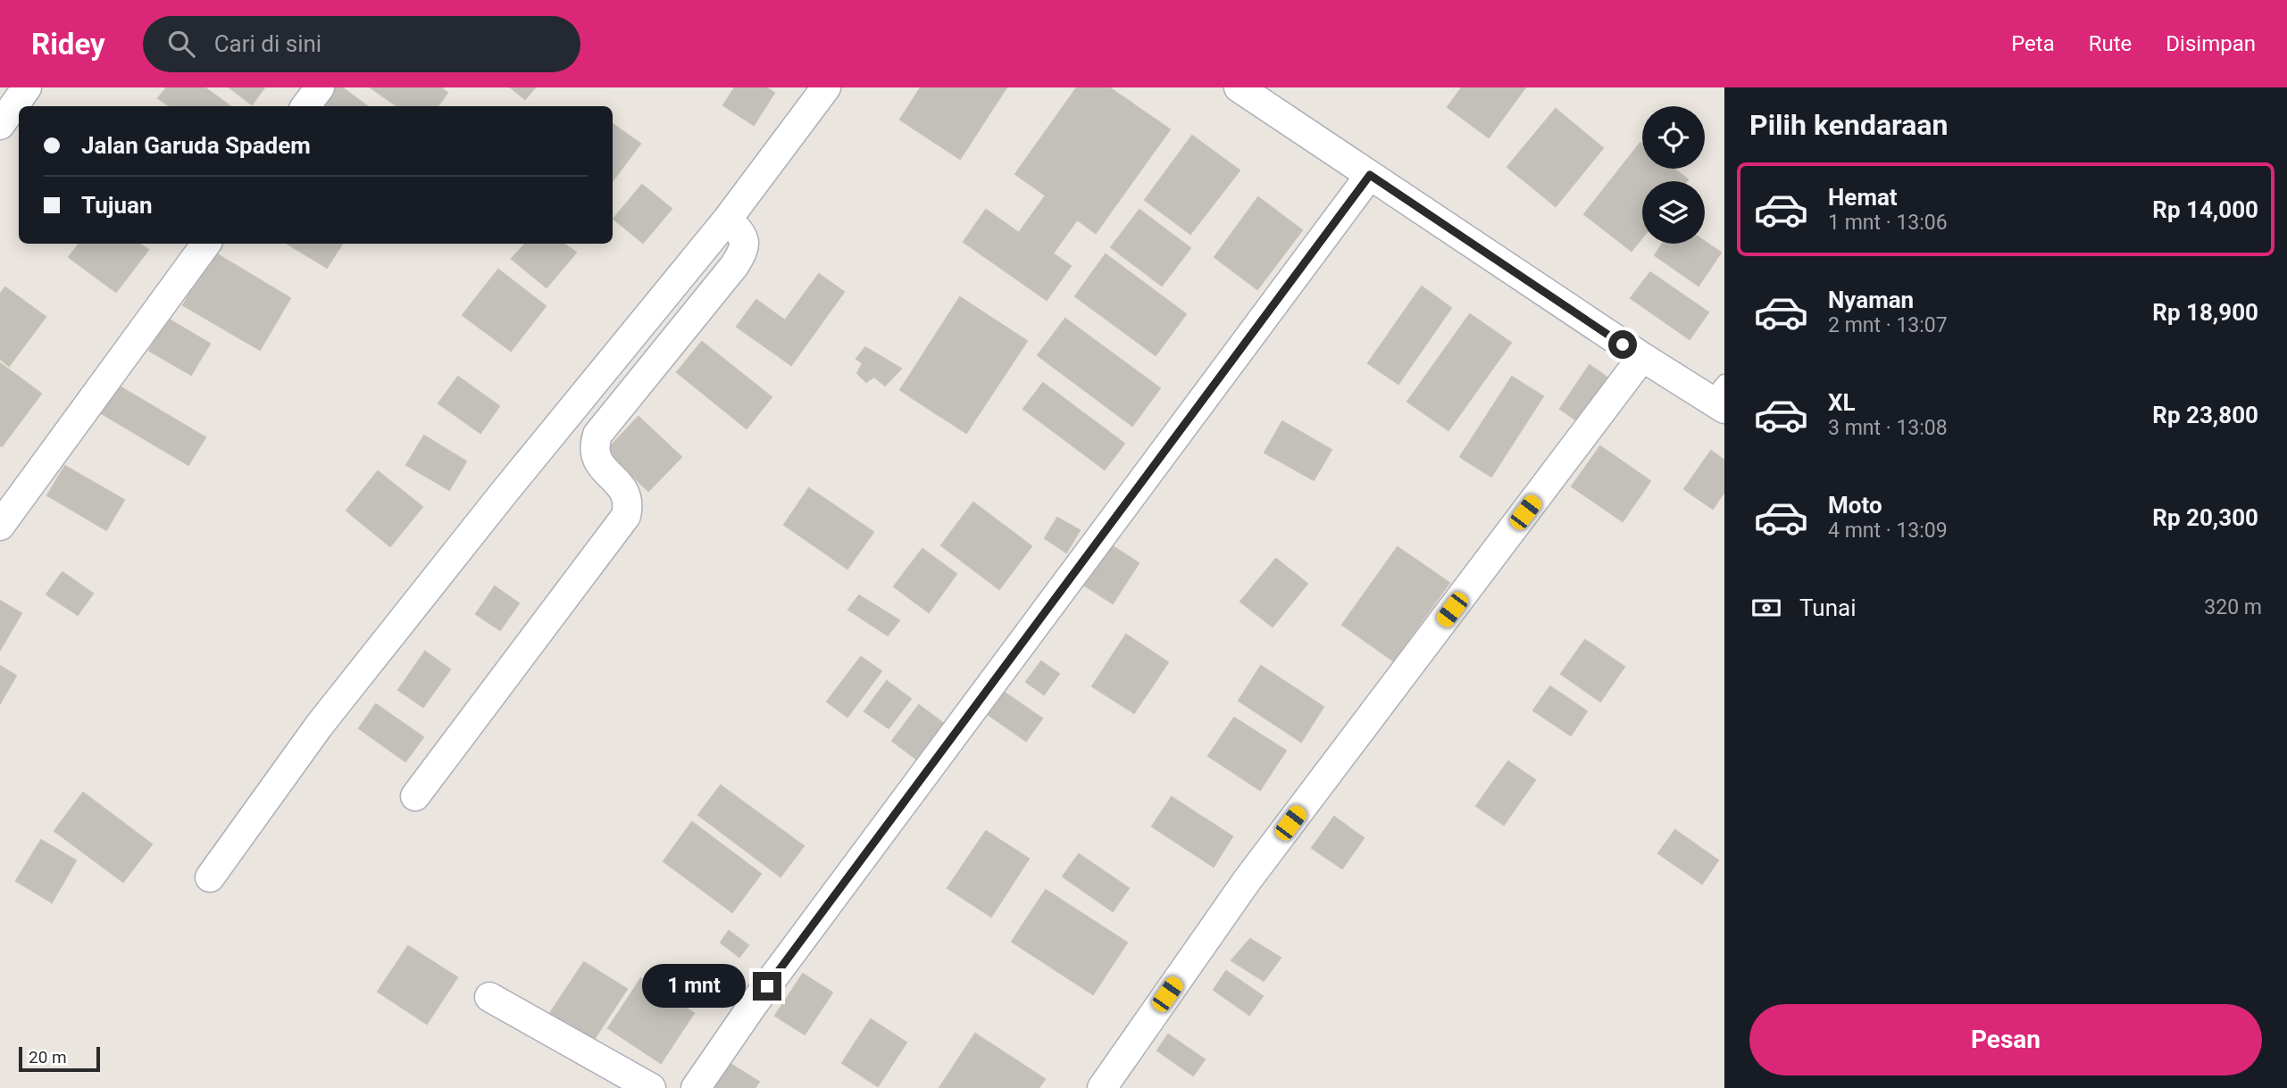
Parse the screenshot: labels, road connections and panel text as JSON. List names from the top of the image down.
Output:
{
  "scale_bar": "20 m",
  "page": {
    "header": "Ridey",
    "search": "Cari di sini",
    "nav": ["Peta", "Rute", "Disimpan"],
    "heading": "Pilih kendaraan",
    "banner": ["Jalan Garuda Spadem", "Tujuan"],
    "list": [
      {
        "name": "Hemat",
        "note": "1 mnt · 13:06",
        "value": "Rp 14,000"
      },
      {
        "name": "Nyaman",
        "note": "2 mnt · 13:07",
        "value": "Rp 18,900"
      },
      {
        "name": "XL",
        "note": "3 mnt · 13:08",
        "value": "Rp 23,800"
      },
      {
        "name": "Moto",
        "note": "4 mnt · 13:09",
        "value": "Rp 20,300"
      }
    ],
    "pay": ["Tunai", "320 m"],
    "bubble": "1 mnt",
    "buttons": "Pesan",
    "scale": "20 m"
  }
}
